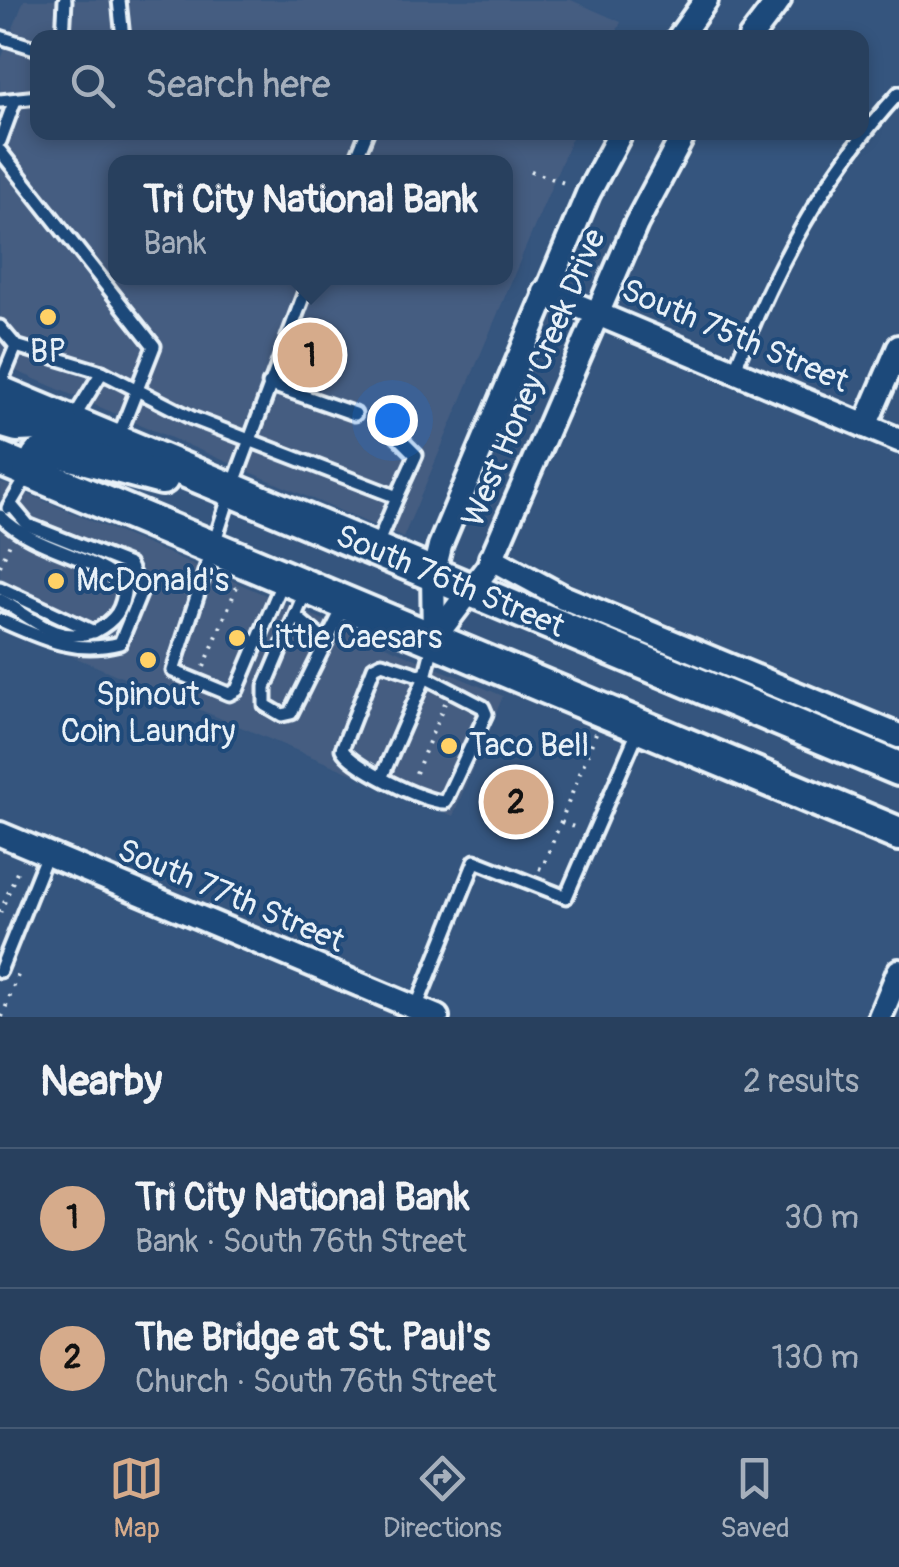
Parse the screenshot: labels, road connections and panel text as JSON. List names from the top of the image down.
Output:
{
  "streets": {
    "main road": ["South 76th Street"],
    "street": ["South 75th Street", "West Honey Creek Drive", "South 77th Street"]
  },
  "crossings": [
    ["South 75th Street", "West Honey Creek Drive"],
    ["West Honey Creek Drive", "South 76th Street"]
  ],
  "places": [
    "BP",
    "McDonald's",
    "Little Caesars",
    "Spinout Coin Laundry",
    "Taco Bell"
  ],
  "page": {
    "search": "Search here",
    "popup": ["Tri City National Bank", "Bank"],
    "pins": ["1", "2"],
    "heading": ["Nearby", "2 results"],
    "list": [
      {
        "mark": "1",
        "name": "Tri City National Bank",
        "note": "Bank · South 76th Street",
        "value": "30 m"
      },
      {
        "mark": "2",
        "name": "The Bridge at St. Paul's",
        "note": "Church · South 76th Street",
        "value": "130 m"
      }
    ],
    "nav": ["Map", "Directions", "Saved"]
  }
}
